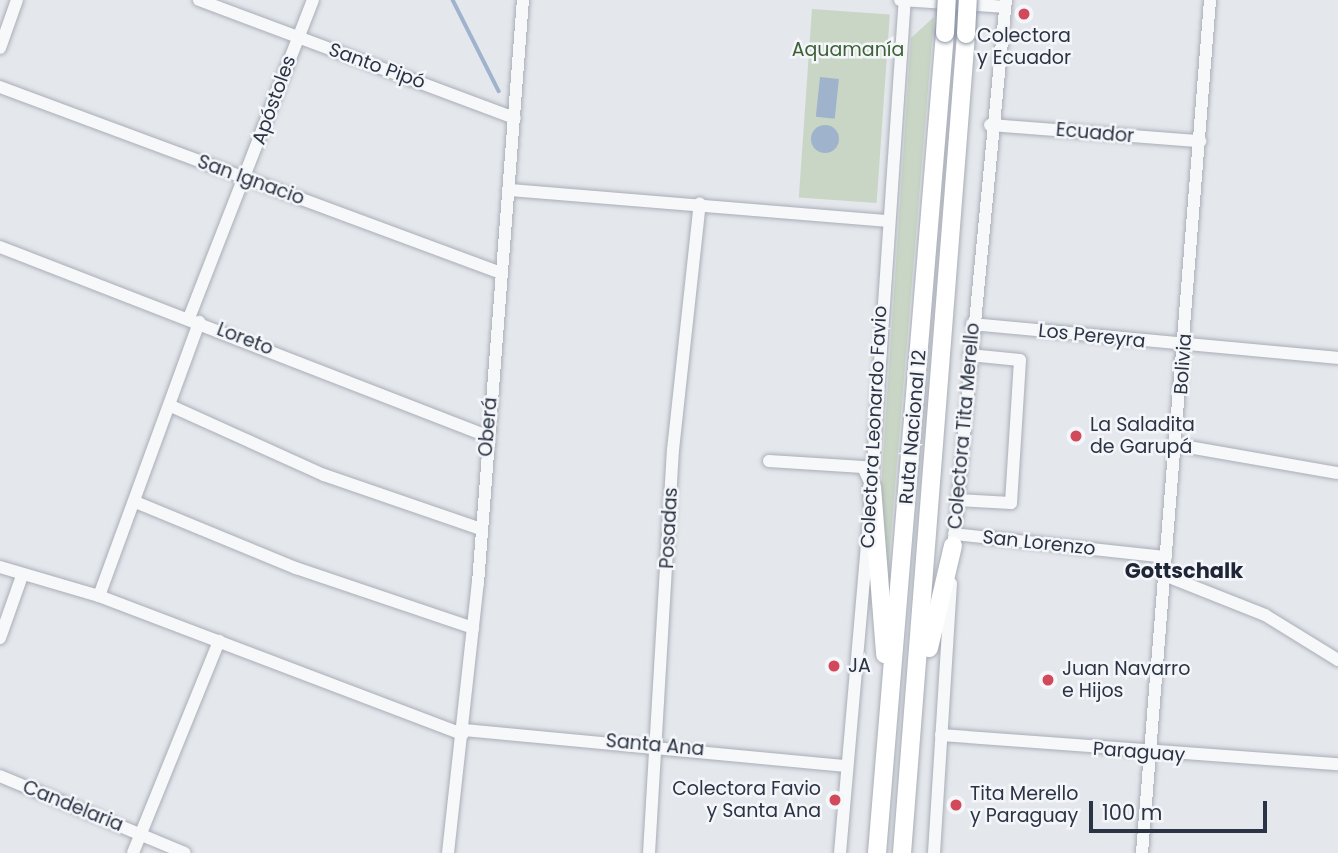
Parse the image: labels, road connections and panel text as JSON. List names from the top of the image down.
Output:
{
  "streets": {
    "highway": ["Ruta Nacional 12"],
    "street": [
      "Santo Pipó",
      "Apóstoles",
      "Ecuador",
      "San Ignacio",
      "Los Pereyra",
      "Loreto",
      "Bolivia",
      "Colectora Tita Merello",
      "Oberá",
      "Colectora Leonardo Favio",
      "Posadas",
      "San Lorenzo",
      "Santa Ana",
      "Paraguay",
      "Candelaria"
    ]
  },
  "crossings": [
    ["Santo Pipó", "Apóstoles"],
    ["Santo Pipó", "Oberá"],
    ["Apóstoles", "San Ignacio"],
    ["Apóstoles", "Loreto"],
    ["Apóstoles", "Santa Ana"],
    ["Ecuador", "Bolivia"],
    ["Ecuador", "Colectora Tita Merello"],
    ["San Ignacio", "Oberá"],
    ["Los Pereyra", "Bolivia"],
    ["Los Pereyra", "Colectora Tita Merello"],
    ["Loreto", "Oberá"],
    ["Bolivia", "San Lorenzo"],
    ["Bolivia", "Paraguay"],
    ["Colectora Tita Merello", "San Lorenzo"],
    ["Colectora Tita Merello", "Paraguay"],
    ["Oberá", "Santa Ana"],
    ["Colectora Leonardo Favio", "Santa Ana"],
    ["Posadas", "Santa Ana"]
  ],
  "districts": ["Gottschalk"],
  "parks": ["Aquamanía"],
  "places": [
    "Colectora y Ecuador",
    "La Saladita de Garupá",
    "JA",
    "Juan Navarro e Hijos",
    "Colectora Favio y Santa Ana",
    "Tita Merello y Paraguay"
  ],
  "scale_bar": "100 m"
}
